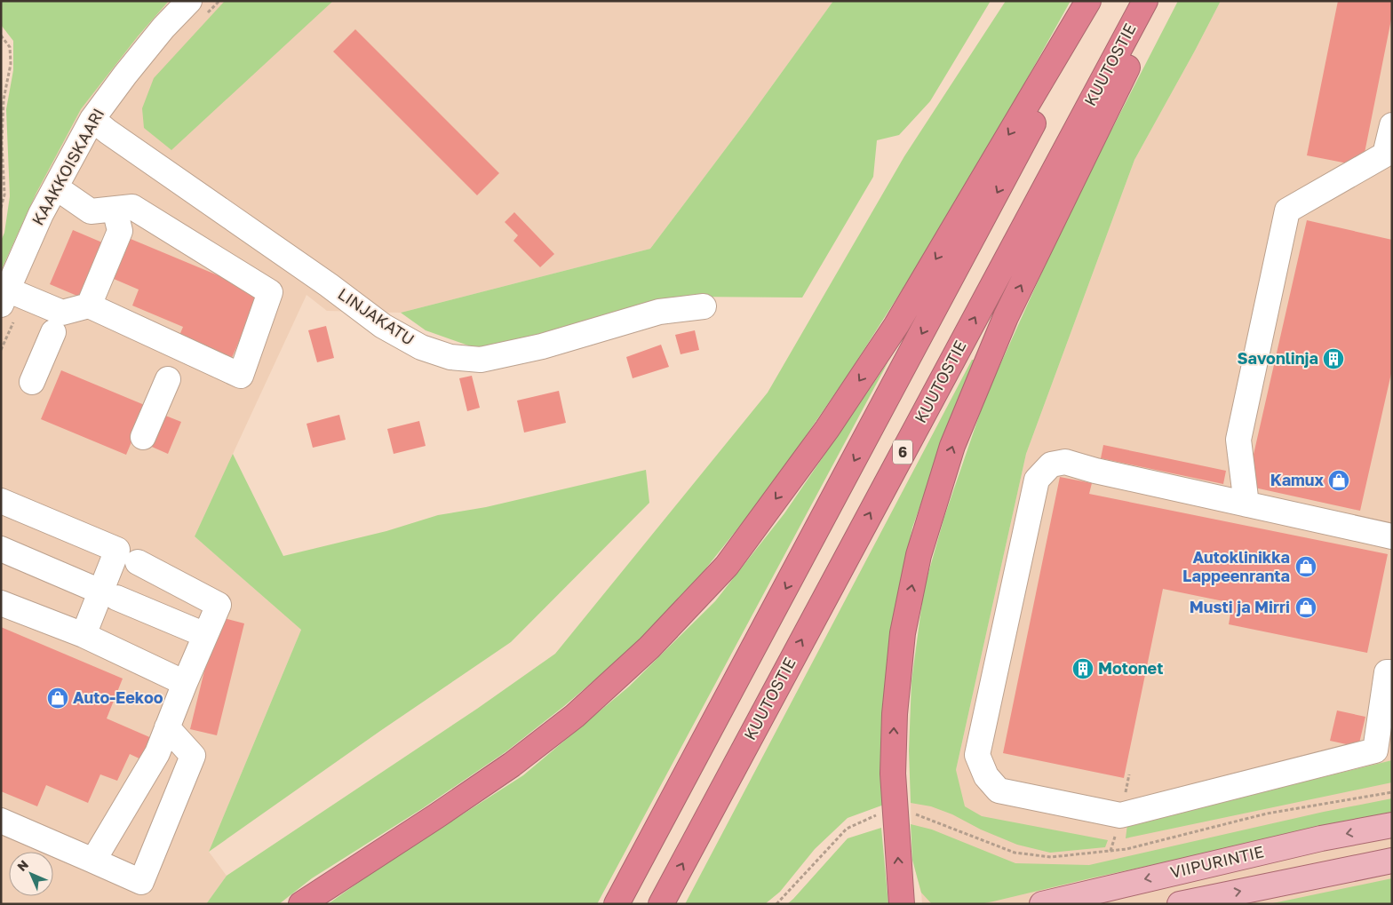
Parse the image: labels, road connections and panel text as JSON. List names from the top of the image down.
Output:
{
  "streets": {
    "highway": ["KUUTOSTIE", "6"],
    "main road": ["VIIPURINTIE"],
    "street": ["KAAKKOISKAARI", "LINJAKATU"]
  },
  "crossings": [
    ["KAAKKOISKAARI", "LINJAKATU"]
  ],
  "places": {
    "building": ["Savonlinja", "Motonet"],
    "shop": [
      "Kamux",
      "Autoklinikka Lappeenranta",
      "Musti ja Mirri",
      "Auto-Eekoo"
    ]
  },
  "north": "top left"
}
